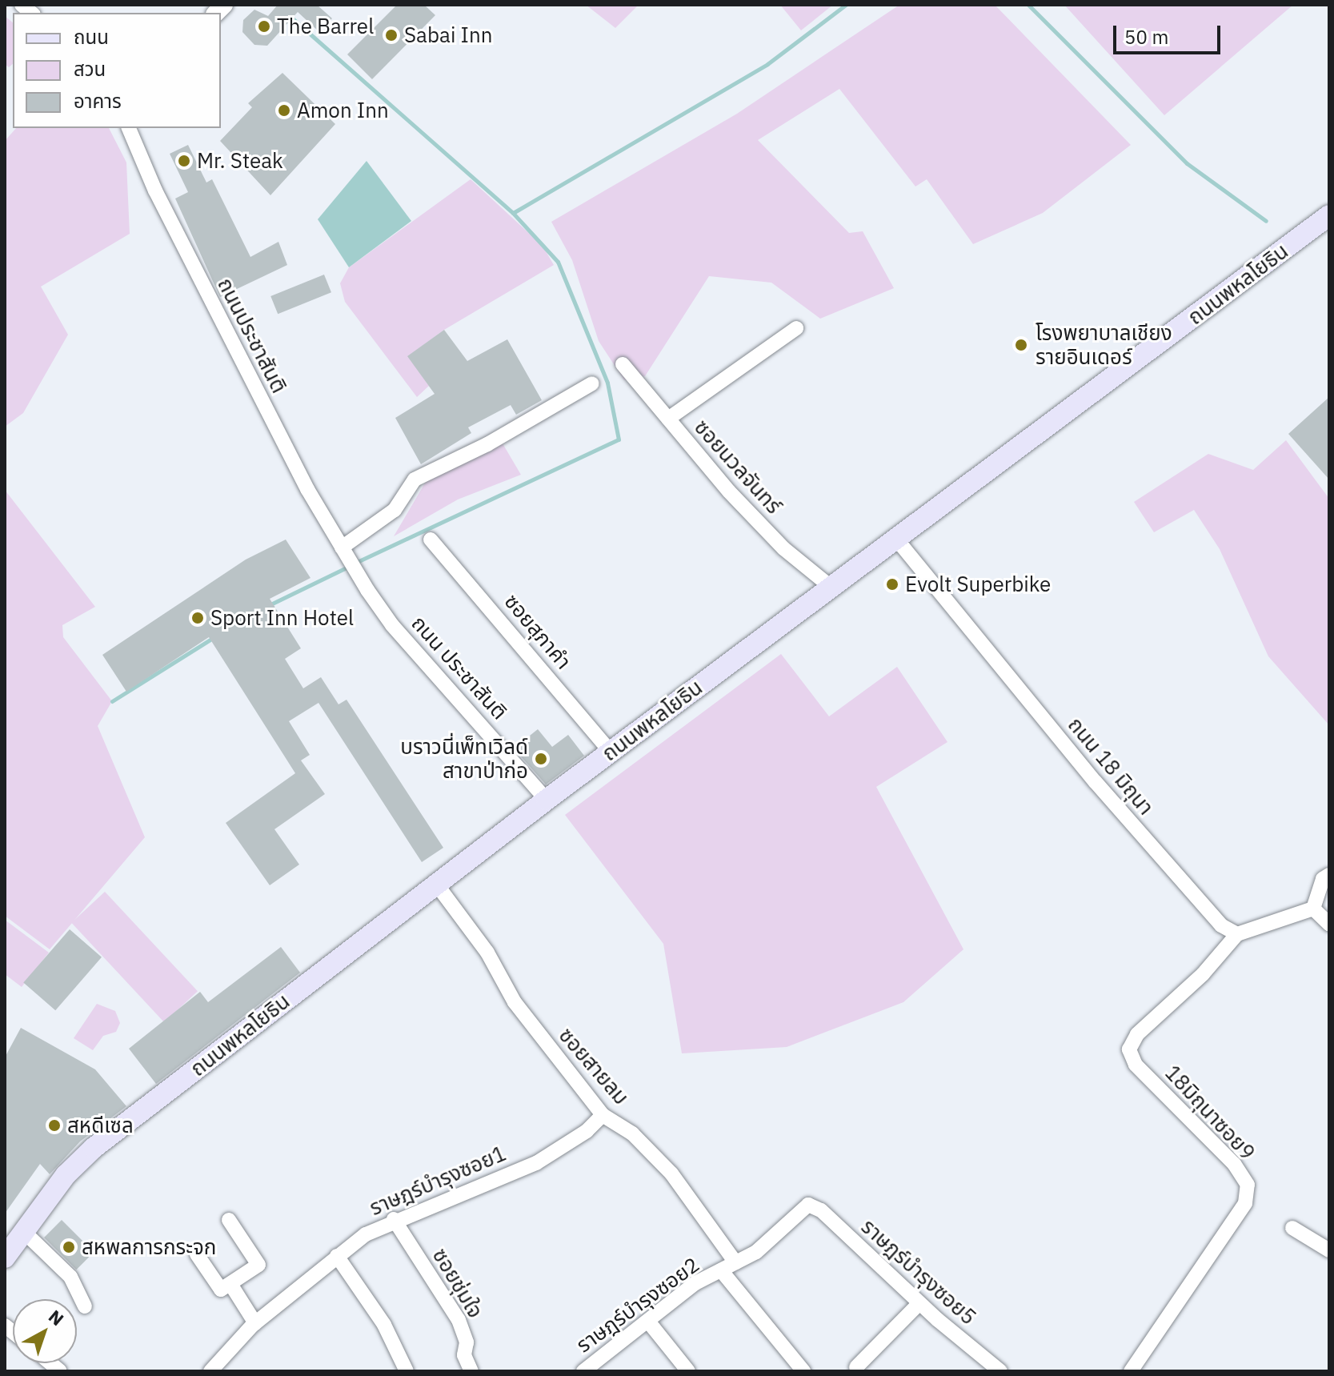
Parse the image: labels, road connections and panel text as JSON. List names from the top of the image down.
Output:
{
  "streets": {
    "main road": ["ถนนพหลโยธิน"],
    "street": [
      "ถนนประชาสันติ",
      "ซอยนวลจันทร์",
      "ซอยสุภาคำ",
      "ถนน ประชาสันติ",
      "ถนน 18 มิถุนา",
      "ซอยสายลม",
      "18มิถุนาซอย9",
      "ราษฎร์บำรุงซอย1",
      "ราษฎร์บำรุงซอย5",
      "ซอยชุ่มใจ",
      "ราษฎร์บำรุงซอย2"
    ]
  },
  "crossings": [
    ["ถนนพหลโยธิน", "ซอยนวลจันทร์"],
    ["ถนนพหลโยธิน", "ซอยสุภาคำ"],
    ["ถนนพหลโยธิน", "ถนน ประชาสันติ"],
    ["ถนนพหลโยธิน", "ถนน 18 มิถุนา"],
    ["ถนนพหลโยธิน", "ซอยสายลม"],
    ["ถนนประชาสันติ", "ถนน ประชาสันติ"],
    ["ถนน 18 มิถุนา", "18มิถุนาซอย9"],
    ["ซอยสายลม", "ราษฎร์บำรุงซอย1"],
    ["ซอยสายลม", "ราษฎร์บำรุงซอย2"],
    ["ราษฎร์บำรุงซอย1", "ซอยชุ่มใจ"],
    ["ราษฎร์บำรุงซอย5", "ราษฎร์บำรุงซอย2"]
  ],
  "places": [
    "The Barrel",
    "Sabai Inn",
    "Amon Inn",
    "Mr. Steak",
    "โรงพยาบาลเชียง รายอินเดอร์",
    "Evolt Superbike",
    "Sport Inn Hotel",
    "บราวนี่เพ็ทเวิลด์ สาขาป่าก่อ",
    "สหดีเซล",
    "สหพลการกระจก"
  ],
  "legend": ["ถนน", "สวน", "อาคาร"],
  "scale_bar": "50 m",
  "north": "top right"
}
